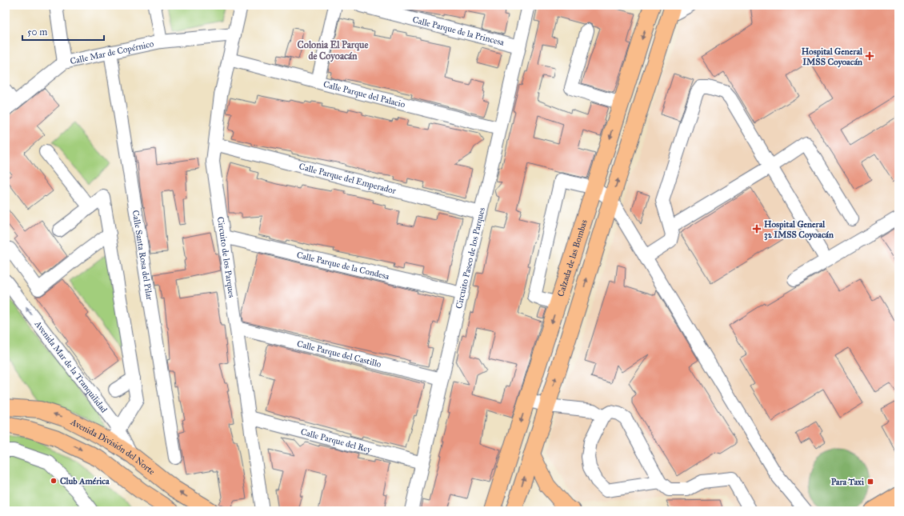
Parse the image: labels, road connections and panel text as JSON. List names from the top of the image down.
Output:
{
  "streets": {
    "main road": ["Calzada de las Bombas", "Avenida División del Norte"],
    "street": [
      "Calle Parque de la Princesa",
      "Calle Mar de Copérnico",
      "Calle Parque del Palacio",
      "Calle Parque del Emperador",
      "Calle Santa Rosa del Pilar",
      "Circuito de los Parques",
      "Circuito Paseo de los Parques",
      "Calle Parque de la Condesa",
      "Calle Parque del Castillo",
      "Avenida Mar de la Tranquilidad",
      "Calle Parque del Rey"
    ]
  },
  "crossings": [
    ["Calle Parque de la Princesa", "Circuito Paseo de los Parques"],
    ["Calle Mar de Copérnico", "Calle Santa Rosa del Pilar"],
    ["Calle Mar de Copérnico", "Circuito de los Parques"],
    ["Calle Parque del Palacio", "Circuito de los Parques"],
    ["Calle Parque del Palacio", "Circuito Paseo de los Parques"],
    ["Calle Parque del Emperador", "Circuito de los Parques"],
    ["Calle Parque del Emperador", "Circuito Paseo de los Parques"],
    ["Circuito de los Parques", "Calle Parque de la Condesa"],
    ["Circuito de los Parques", "Calle Parque del Castillo"],
    ["Circuito de los Parques", "Calle Parque del Rey"],
    ["Circuito Paseo de los Parques", "Calle Parque de la Condesa"],
    ["Circuito Paseo de los Parques", "Calle Parque del Castillo"],
    ["Circuito Paseo de los Parques", "Calle Parque del Rey"],
    ["Avenida Mar de la Tranquilidad", "Avenida División del Norte"]
  ],
  "districts": ["Colonia El Parque de Coyoacán"],
  "places": {
    "health": ["Hospital General IMSS Coyoacán", "Hospital General 32 IMSS Coyoacán"],
    "other": ["Club América"],
    "transit": ["Para Taxi"]
  },
  "scale_bar": "50 m"
}
